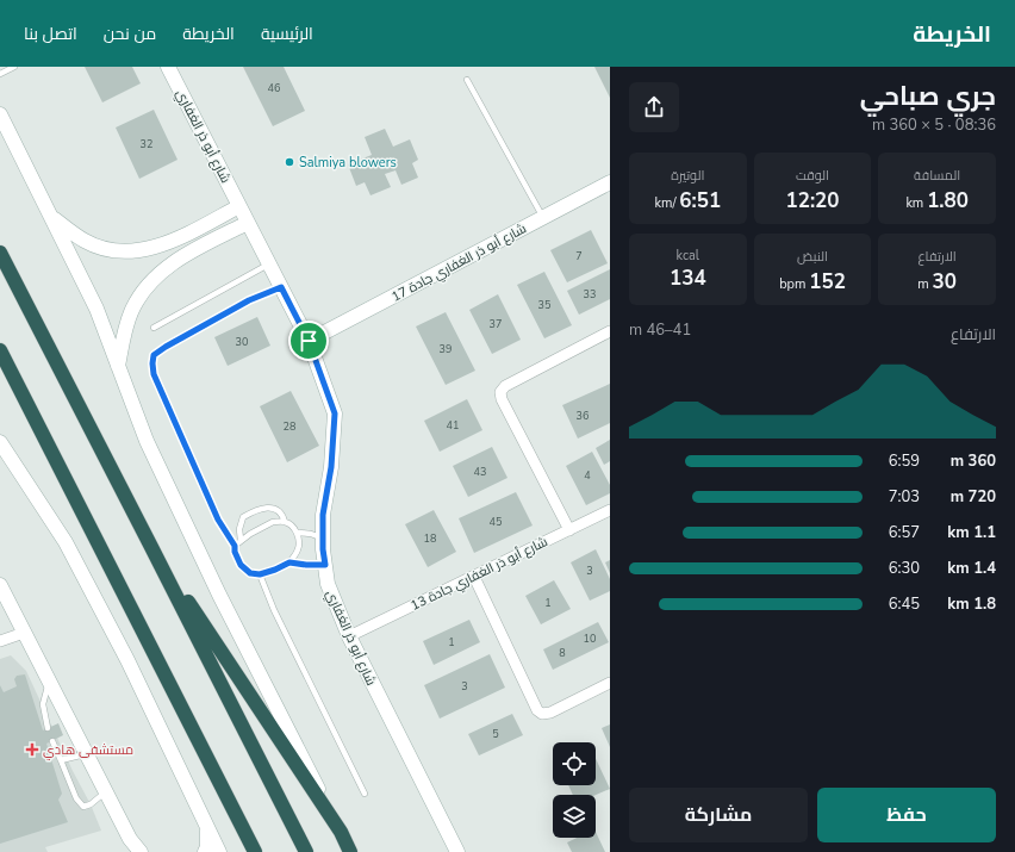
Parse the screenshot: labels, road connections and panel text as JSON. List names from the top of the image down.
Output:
{
  "streets": {
    "street": ["شارع أبو ذر الغفاري", "شارع أبو ذر الغفاري جادة 17", "شارع أبو ذر الغفاري جادة 13"]
  },
  "crossings": [
    ["شارع أبو ذر الغفاري", "شارع أبو ذر الغفاري جادة 17"],
    ["شارع أبو ذر الغفاري", "شارع أبو ذر الغفاري جادة 13"]
  ],
  "places": {
    "other": ["Salmiya blowers"],
    "health": ["مستشفى هادي"]
  },
  "house_numbers": [
    "46",
    "32",
    "7",
    "33",
    "35",
    "37",
    "30",
    "39",
    "36",
    "41",
    "28",
    "43",
    "4",
    "45",
    "18",
    "3",
    "1",
    "10",
    "1",
    "8",
    "3",
    "5"
  ],
  "page": {
    "header": "الخريطة",
    "nav": [
      "الرئيسية",
      "الخريطة",
      "من نحن",
      "اتصل بنا"
    ],
    "heading": ["جري صباحي", "08:36 · 5 × 360 m"],
    "stats": [
      ["المسافة", "1.80 km"],
      ["الوقت", "12:20"],
      ["الوتيرة", "6:51 /km"],
      ["الارتفاع", "30 m"],
      ["النبض", "152 bpm"],
      ["kcal", "134"]
    ],
    "chart": ["الارتفاع", "41–46 m"],
    "list": [
      {
        "name": "360 m",
        "note": "6:59"
      },
      {
        "name": "720 m",
        "note": "7:03"
      },
      {
        "name": "1.1 km",
        "note": "6:57"
      },
      {
        "name": "1.4 km",
        "note": "6:30"
      },
      {
        "name": "1.8 km",
        "note": "6:45"
      }
    ],
    "buttons": ["حفظ", "مشاركة"]
  }
}
